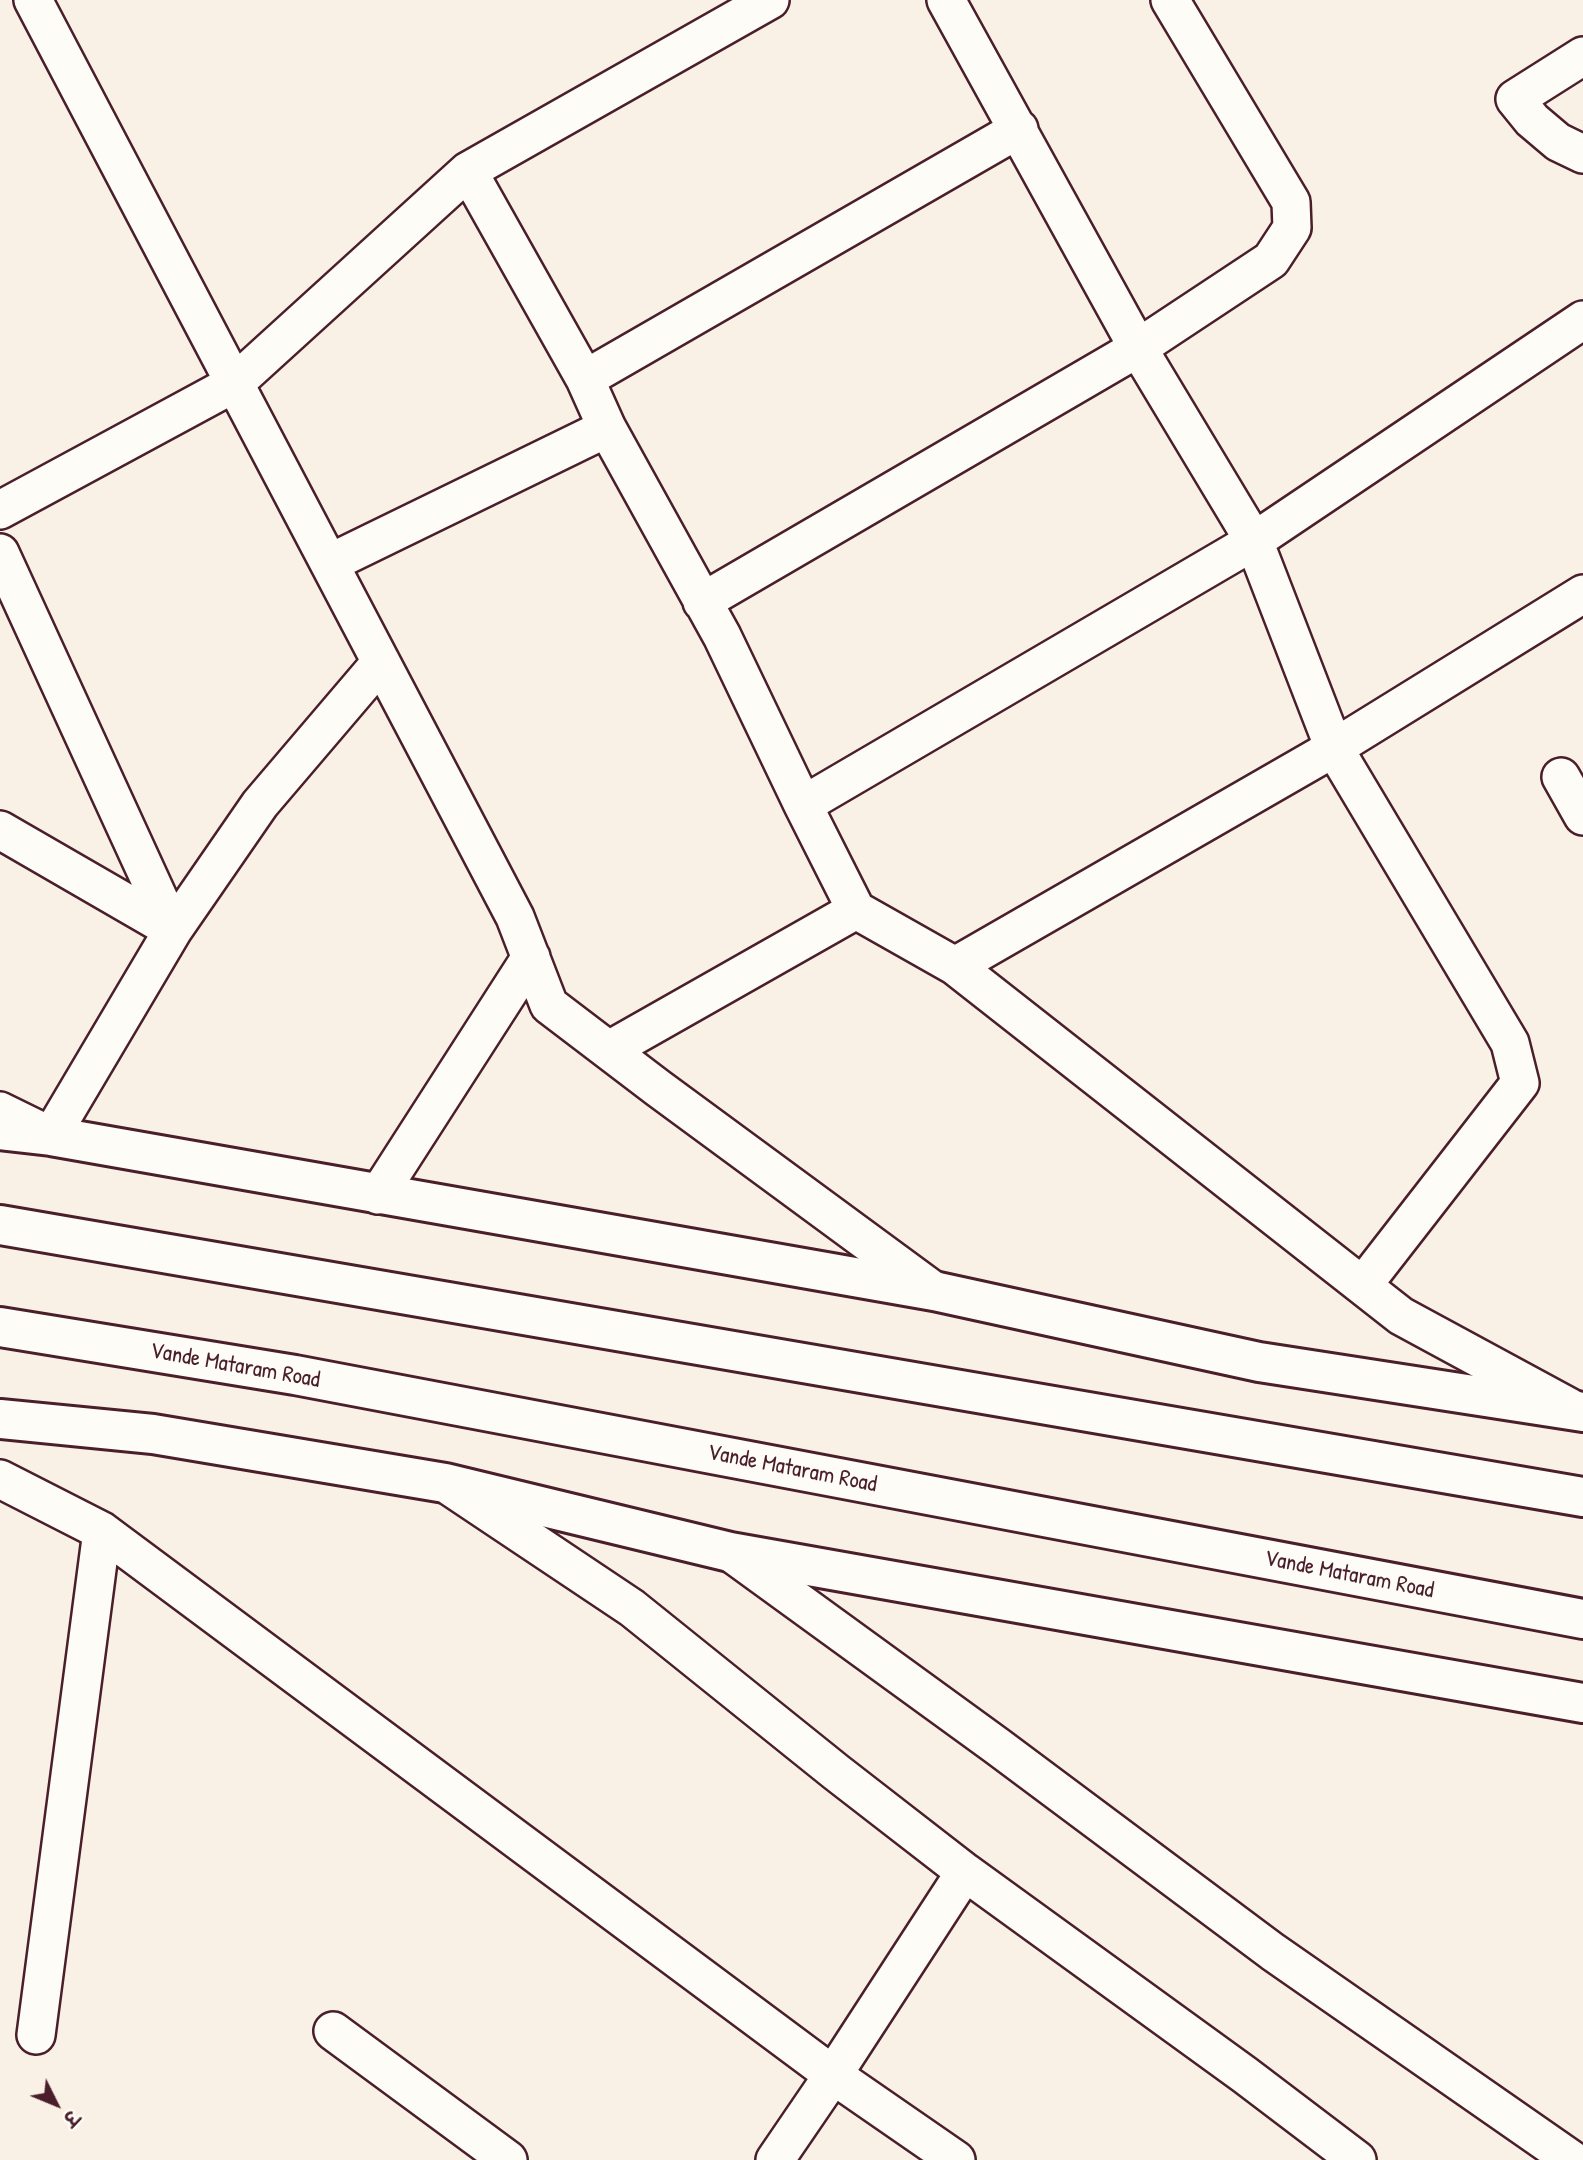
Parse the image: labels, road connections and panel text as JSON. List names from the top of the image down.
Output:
{
  "streets": {
    "street": ["Vande Mataram Road"]
  },
  "north": "bottom right"
}
